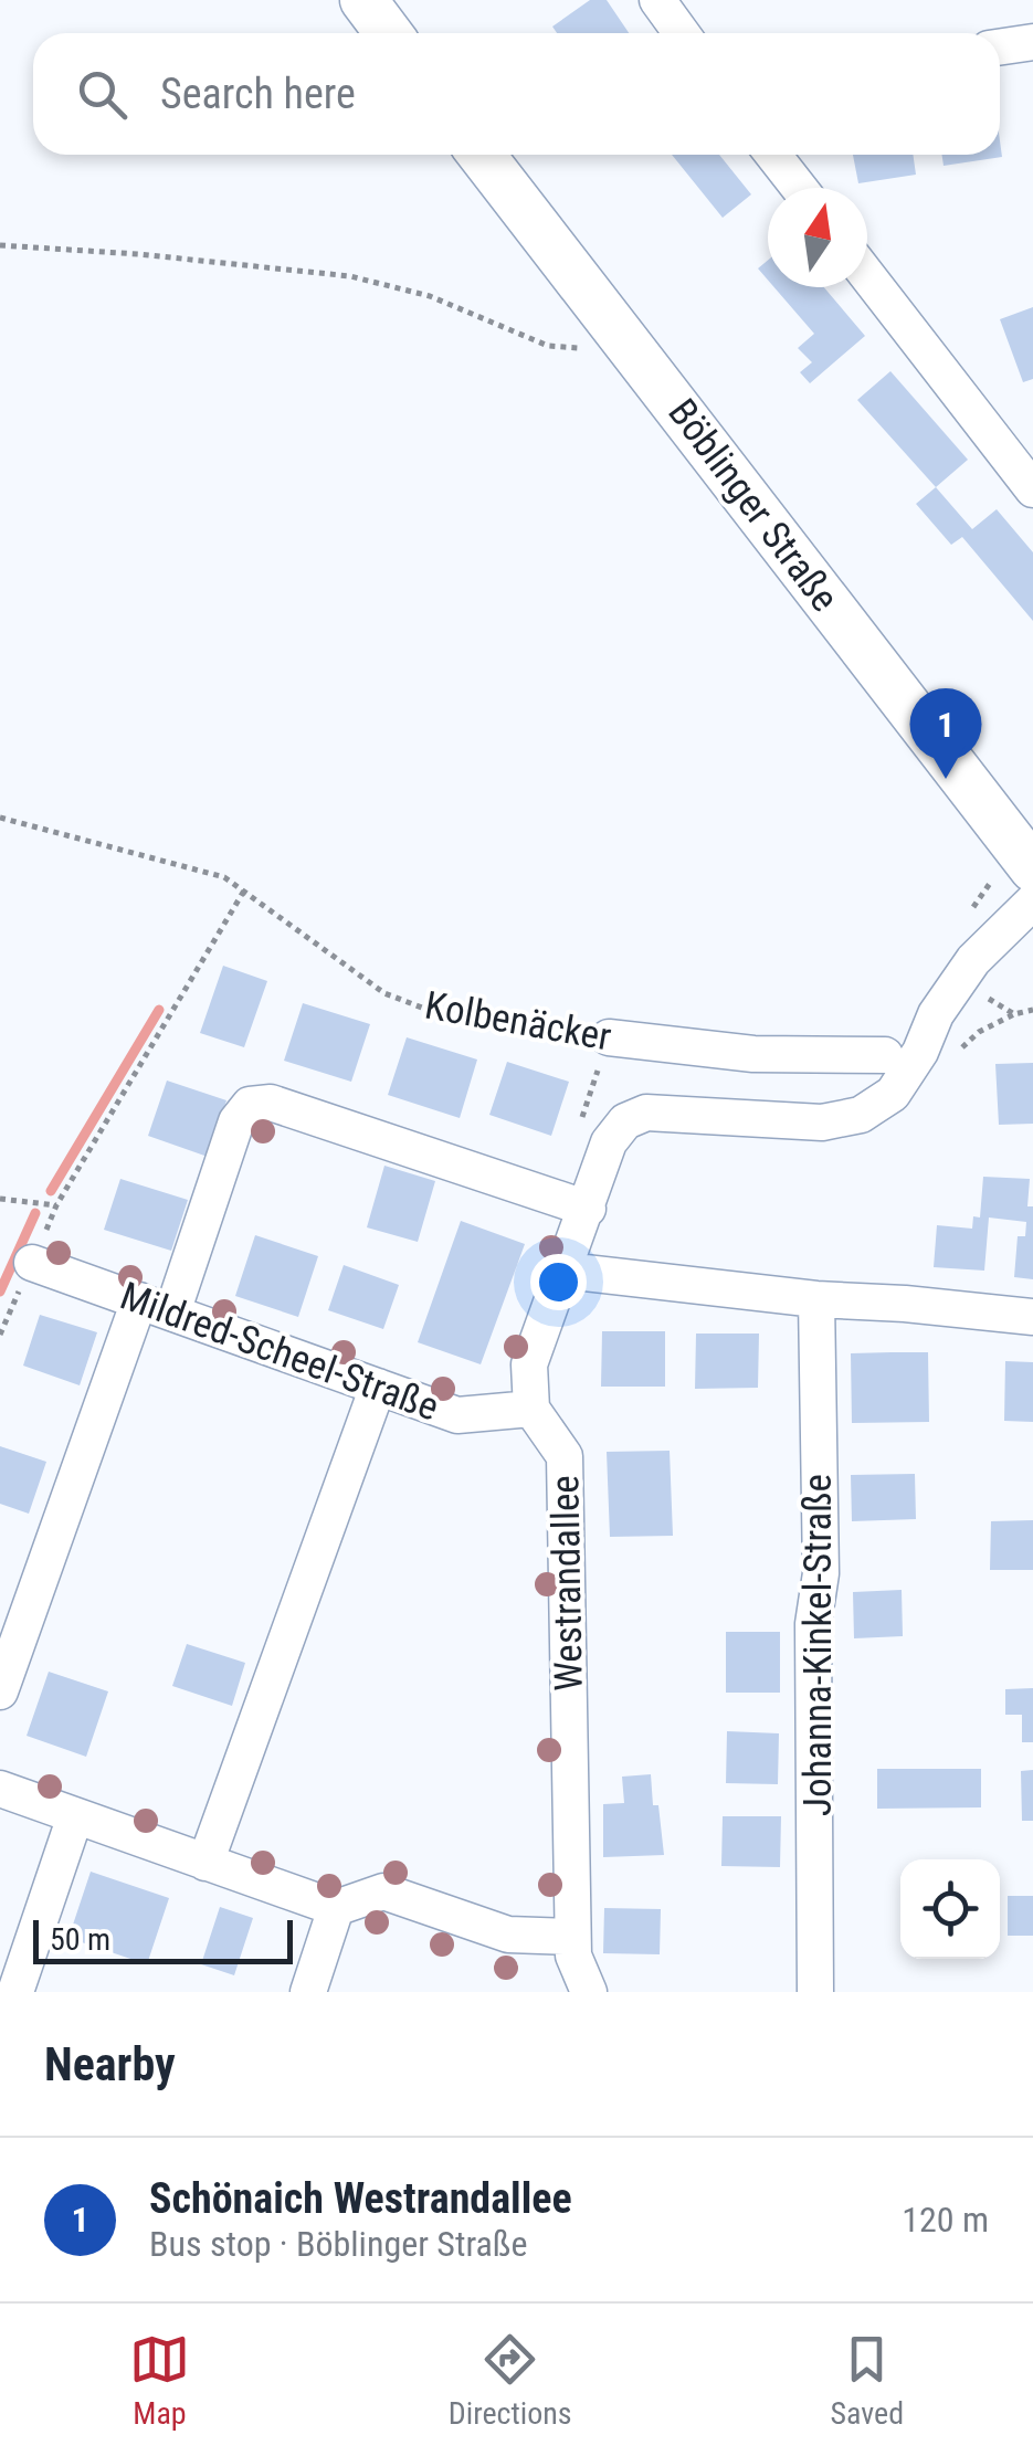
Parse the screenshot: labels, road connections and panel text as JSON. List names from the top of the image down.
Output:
{
  "streets": {
    "main road": ["Böblinger Straße"],
    "street": [
      "Kolbenäcker",
      "Mildred-Scheel-Straße",
      "Westrandallee",
      "Johanna-Kinkel-Straße"
    ]
  },
  "crossings": [
    ["Mildred-Scheel-Straße", "Westrandallee"]
  ],
  "scale_bar": "50 m",
  "north": "top",
  "page": {
    "search": "Search here",
    "pins": "1",
    "scale": "50 m",
    "heading": "Nearby",
    "list": [
      {
        "mark": "1",
        "name": "Schönaich Westrandallee",
        "note": "Bus stop · Böblinger Straße",
        "value": "120 m"
      }
    ],
    "nav": ["Map", "Directions", "Saved"]
  }
}
